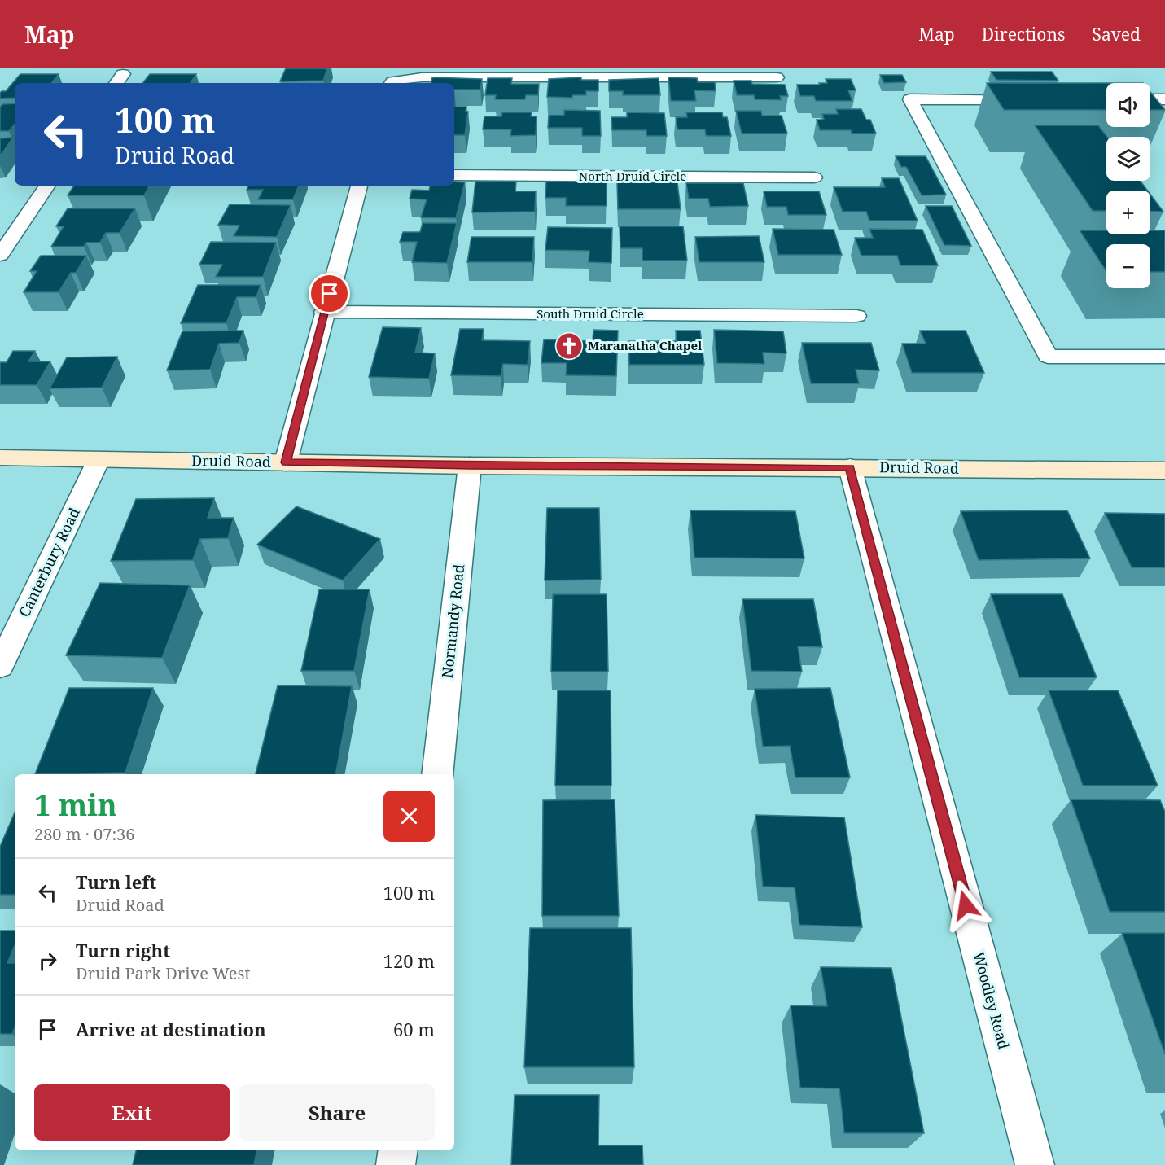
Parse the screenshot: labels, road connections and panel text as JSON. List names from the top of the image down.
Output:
{
  "streets": {
    "street": [
      "North Druid Circle",
      "South Druid Circle",
      "Druid Road",
      "Canterbury Road",
      "Normandy Road",
      "Woodley Road"
    ]
  },
  "crossings": [
    ["Druid Road", "Canterbury Road"],
    ["Druid Road", "Normandy Road"],
    ["Druid Road", "Woodley Road"]
  ],
  "places": {
    "church": ["Maranatha Chapel"]
  },
  "page": {
    "header": "Map",
    "nav": ["Map", "Directions", "Saved"],
    "map_buttons": ["+", "−"],
    "turn": ["100 m", "Druid Road"],
    "heading": ["1 min", "280 m · 07:36"],
    "list": [
      {
        "name": "Turn left",
        "note": "Druid Road",
        "value": "100 m"
      },
      {
        "name": "Turn right",
        "note": "Druid Park Drive West",
        "value": "120 m"
      },
      {
        "name": "Arrive at destination",
        "value": "60 m"
      }
    ],
    "buttons": ["Exit", "Share"]
  }
}
